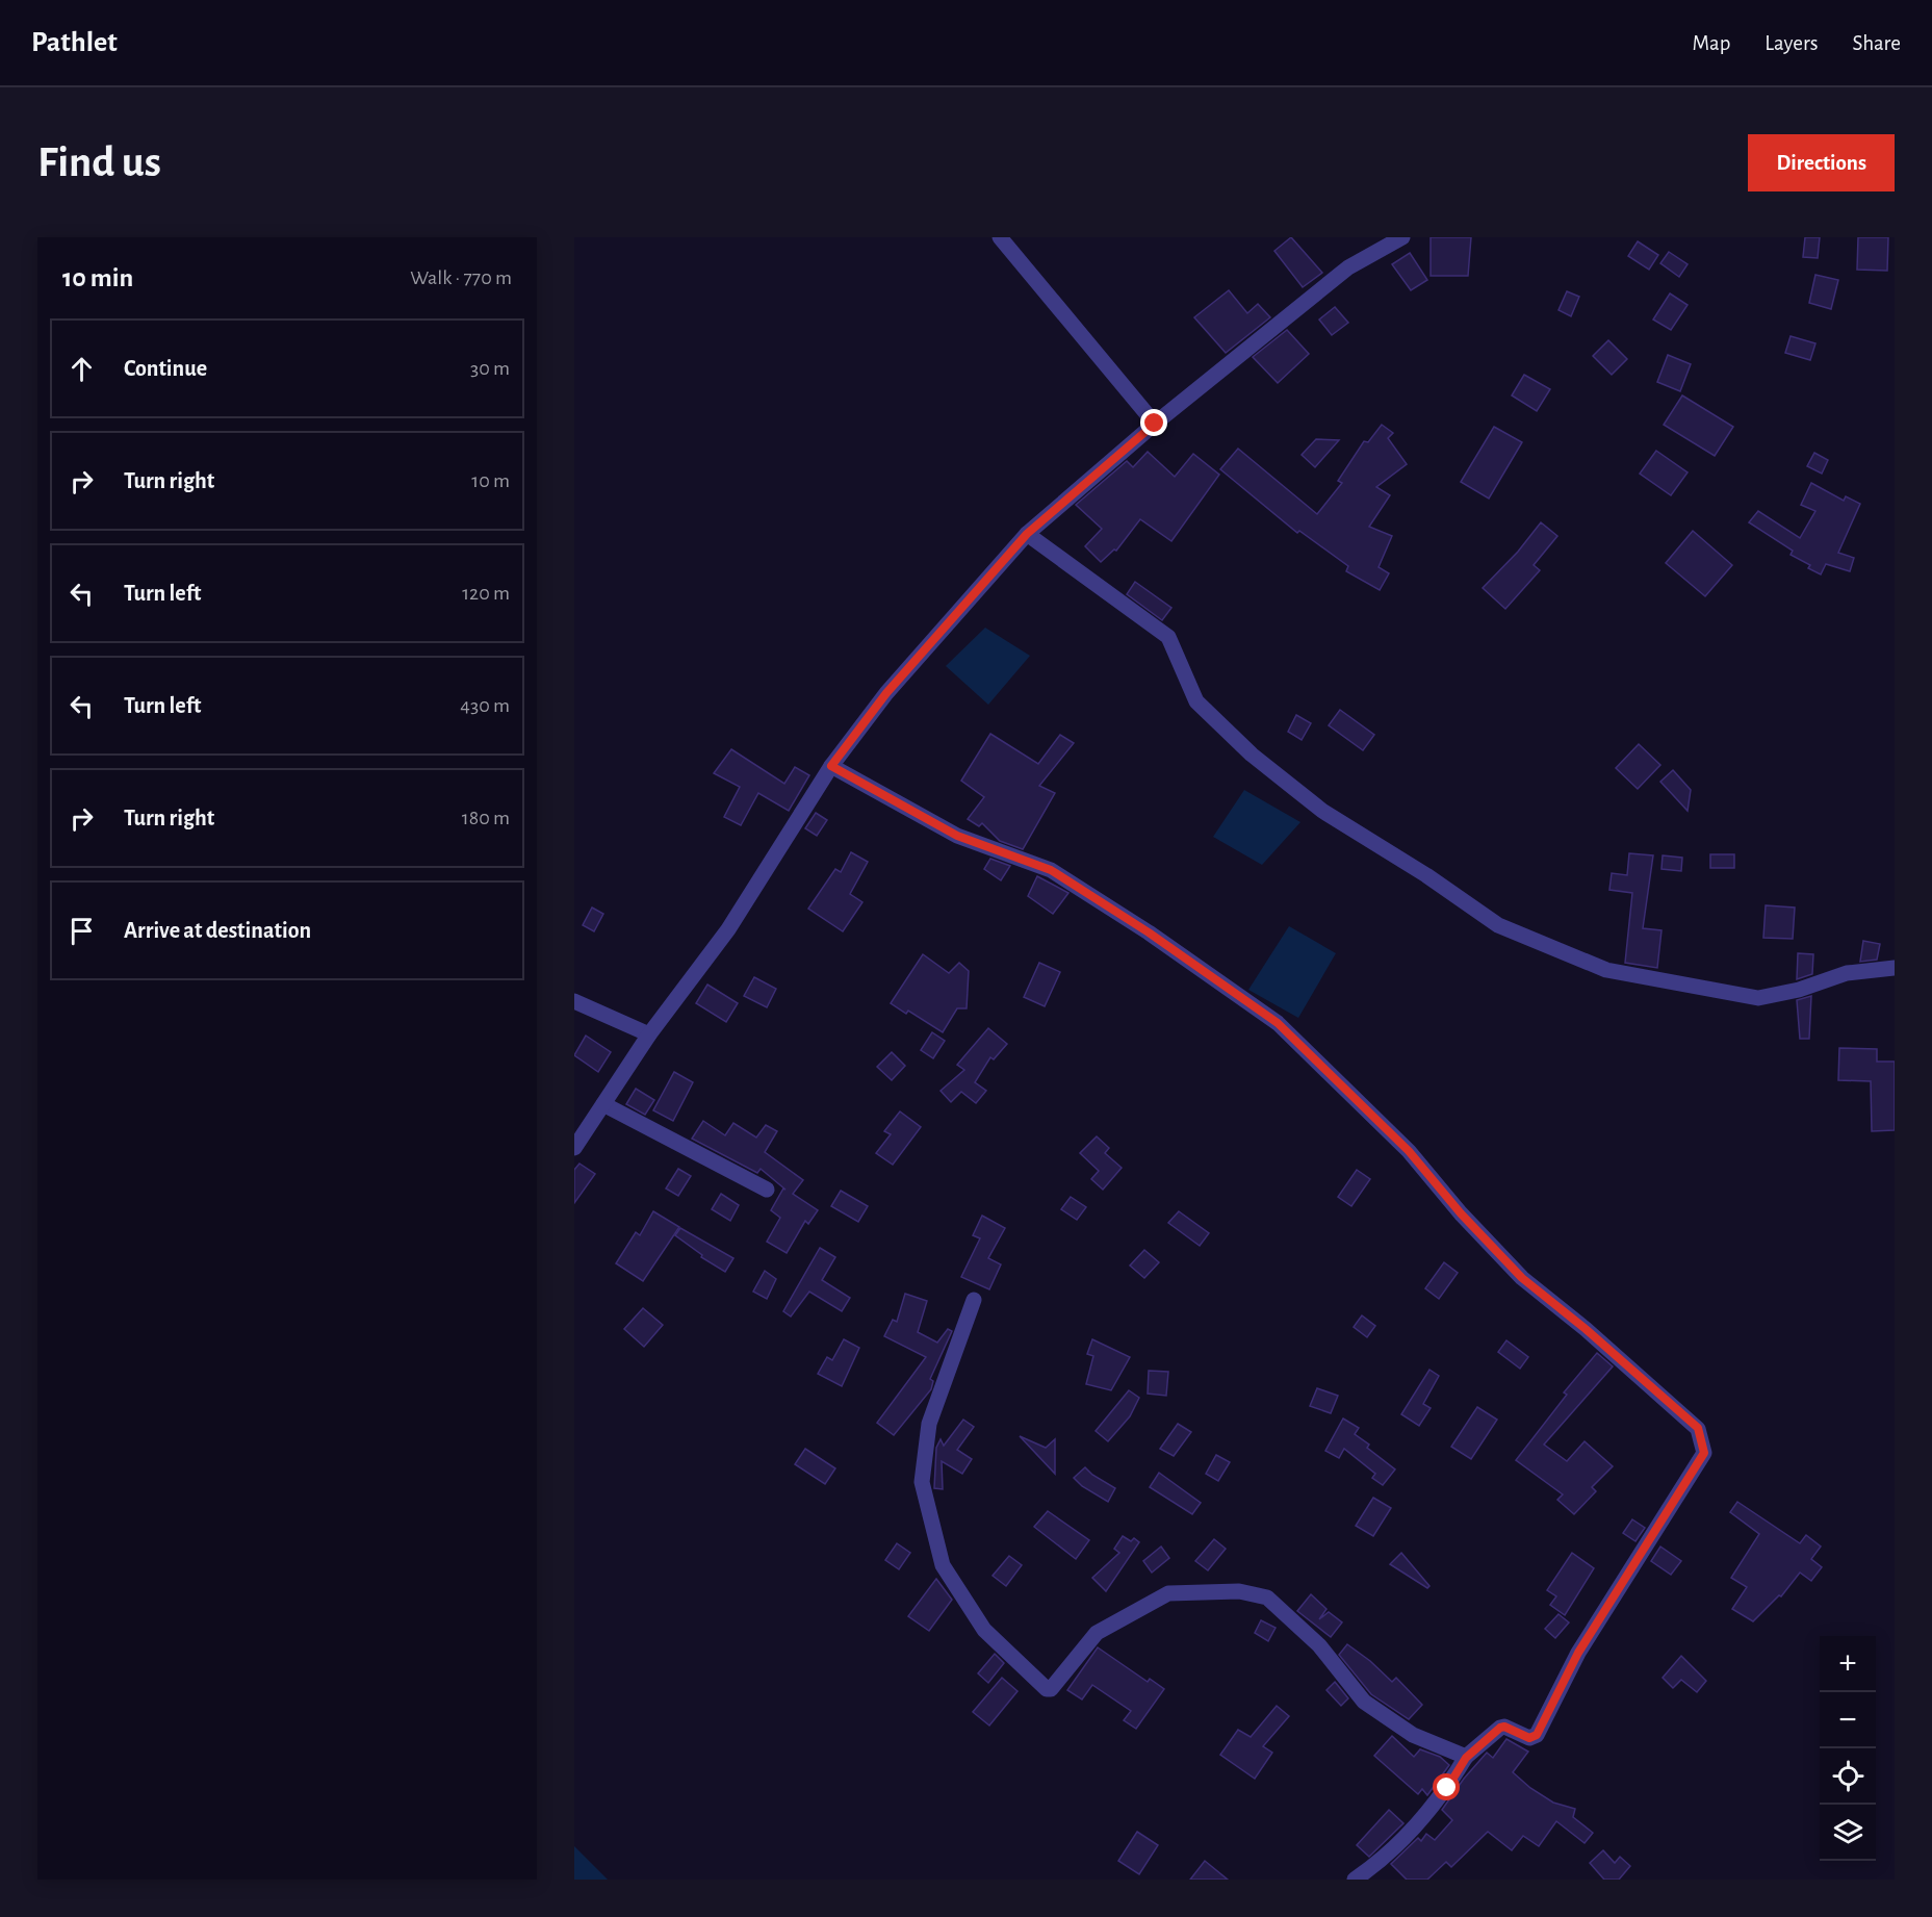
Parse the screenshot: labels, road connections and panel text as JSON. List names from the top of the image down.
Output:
{
  "page": {
    "header": "Pathlet",
    "nav": ["Map", "Layers", "Share"],
    "buttons": "Directions",
    "title": "Find us",
    "heading": ["10 min", "Walk · 770 m"],
    "list": [
      ["Continue", "30 m"],
      ["Turn right", "10 m"],
      ["Turn left", "120 m"],
      ["Turn left", "430 m"],
      ["Turn right", "180 m"],
      "Arrive at destination"
    ],
    "map_buttons": ["+", "−"]
  }
}
